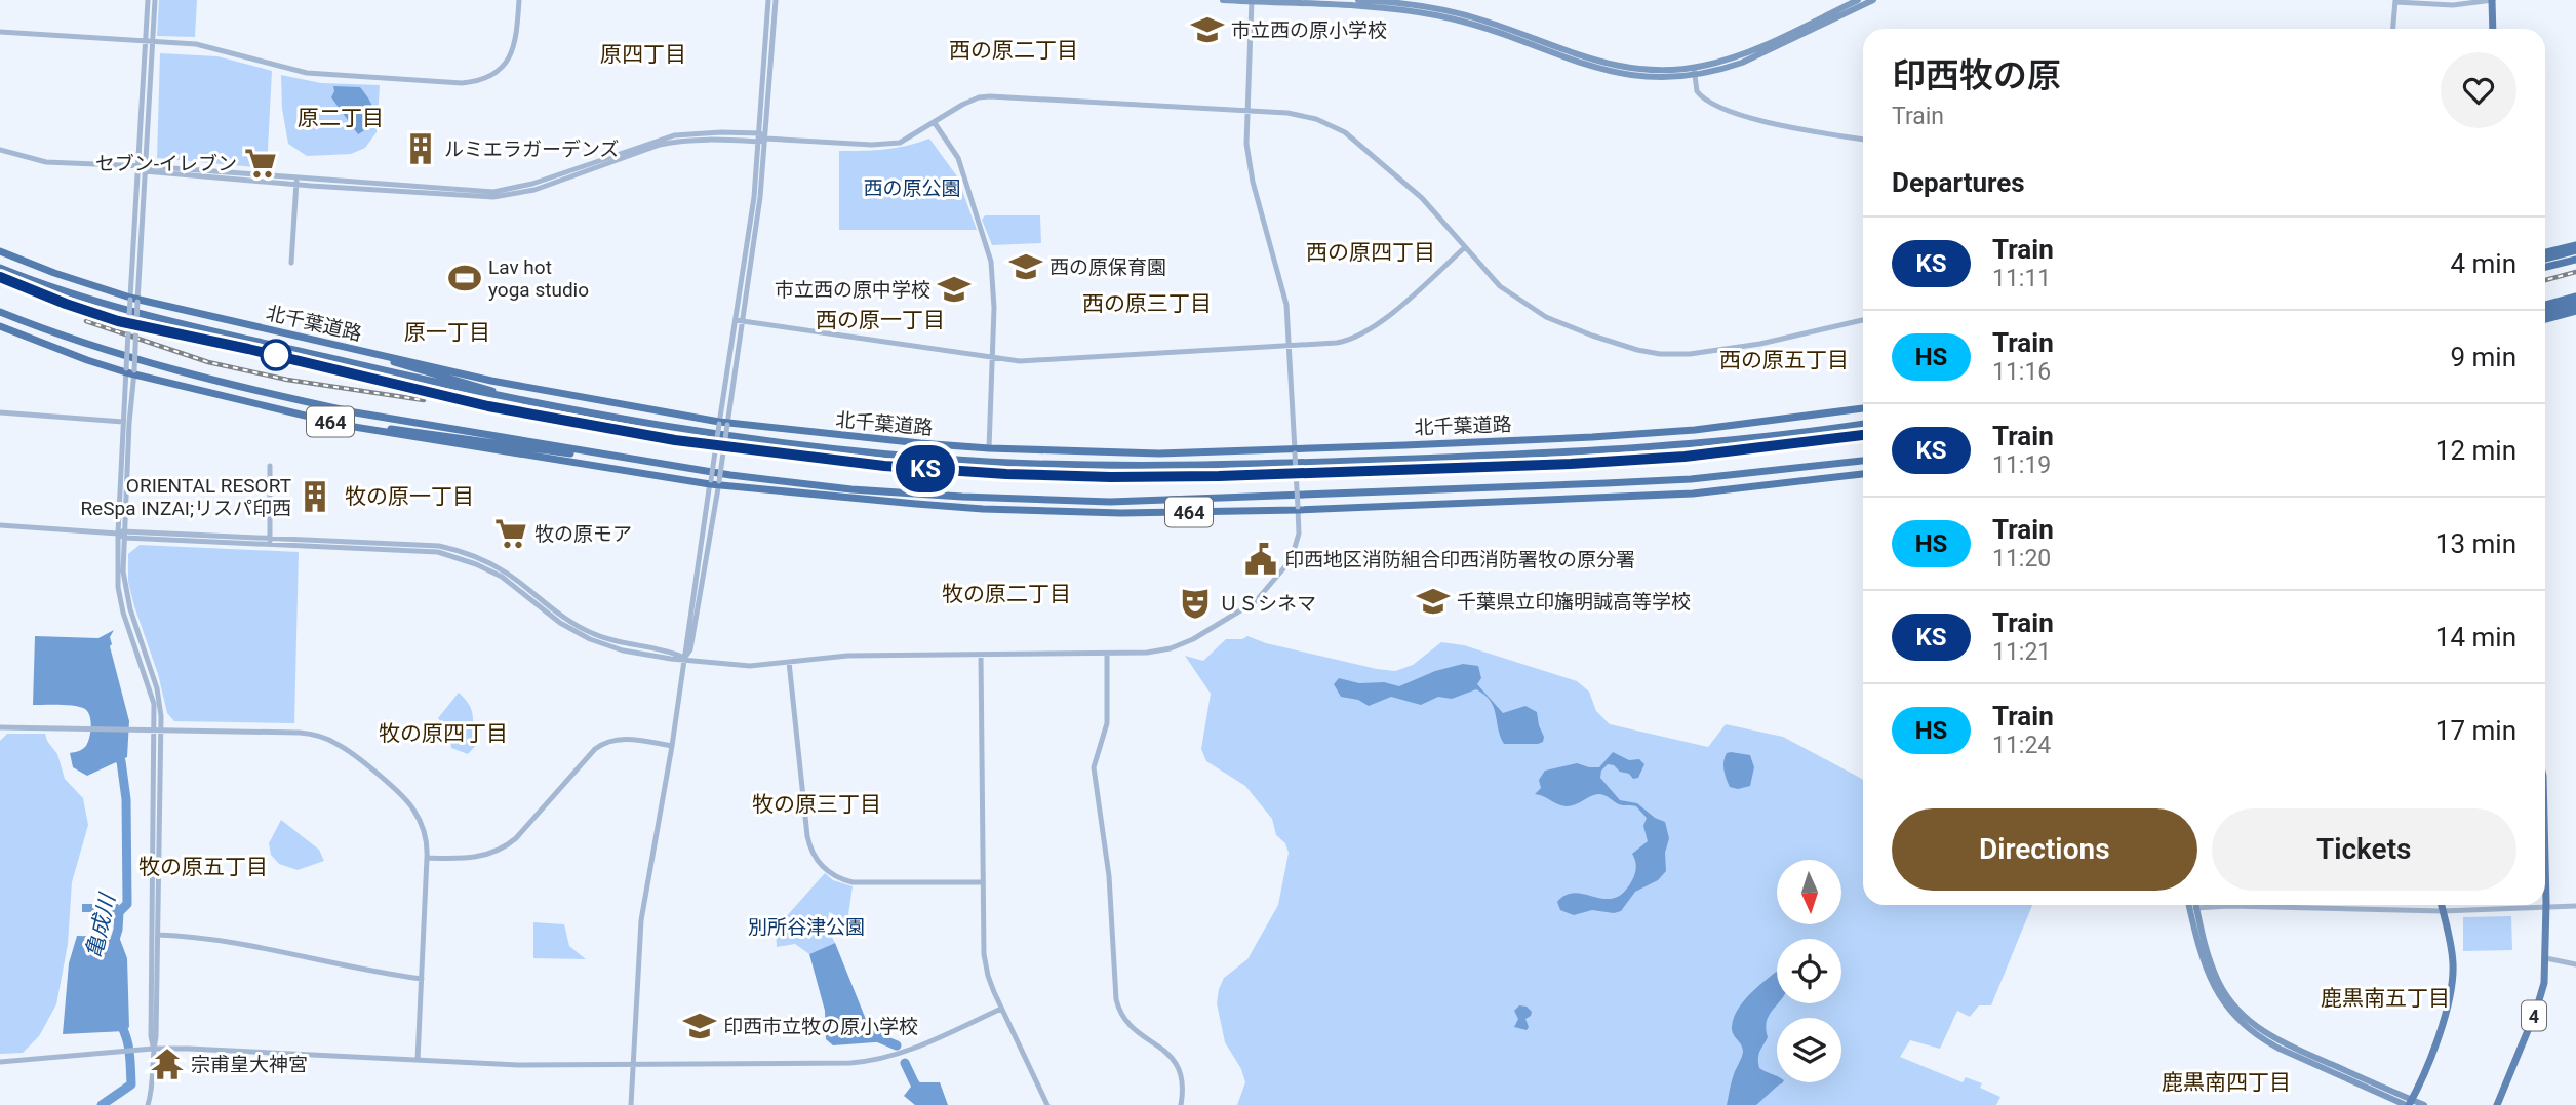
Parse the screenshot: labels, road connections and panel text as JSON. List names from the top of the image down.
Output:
{
  "streets": {
    "highway": ["北千葉道路", "464"],
    "main road": ["4"]
  },
  "districts": [
    "西の原二丁目",
    "原四丁目",
    "原二丁目",
    "西の原四丁目",
    "西の原三丁目",
    "西の原一丁目",
    "原一丁目",
    "西の原五丁目",
    "牧の原一丁目",
    "牧の原二丁目",
    "牧の原四丁目",
    "牧の原三丁目",
    "牧の原五丁目",
    "鹿黒南五丁目",
    "鹿黒南四丁目"
  ],
  "water": ["亀成川"],
  "parks": ["西の原公園", "別所谷津公園"],
  "places": {
    "school or university": [
      "市立西の原小学校",
      "西の原保育園",
      "市立西の原中学校",
      "千葉県立印旛明誠高等学校",
      "印西市立牧の原小学校"
    ],
    "building": ["ルミエラガーデンズ", "ORIENTAL RESORT ReSpa INZAI;リスパ印西"],
    "supermarket": ["セブン-イレブン", "牧の原モア"],
    "sports": ["Lav hot yoga studio"],
    "public building": ["印西地区消防組合印西消防署牧の原分署"],
    "theatre": ["ＵＳシネマ"],
    "temple": ["宗甫皇大神宮"]
  },
  "north": "bottom",
  "page": {
    "on_map": "KS",
    "heading": [
      ["印西牧の原", "Train"],
      "Departures"
    ],
    "list": [
      {
        "mark": "KS",
        "name": "Train",
        "note": "11:11",
        "value": "4 min"
      },
      {
        "mark": "HS",
        "name": "Train",
        "note": "11:16",
        "value": "9 min"
      },
      {
        "mark": "KS",
        "name": "Train",
        "note": "11:19",
        "value": "12 min"
      },
      {
        "mark": "HS",
        "name": "Train",
        "note": "11:20",
        "value": "13 min"
      },
      {
        "mark": "KS",
        "name": "Train",
        "note": "11:21",
        "value": "14 min"
      },
      {
        "mark": "HS",
        "name": "Train",
        "note": "11:24",
        "value": "17 min"
      }
    ],
    "buttons": ["Directions", "Tickets"]
  }
}
